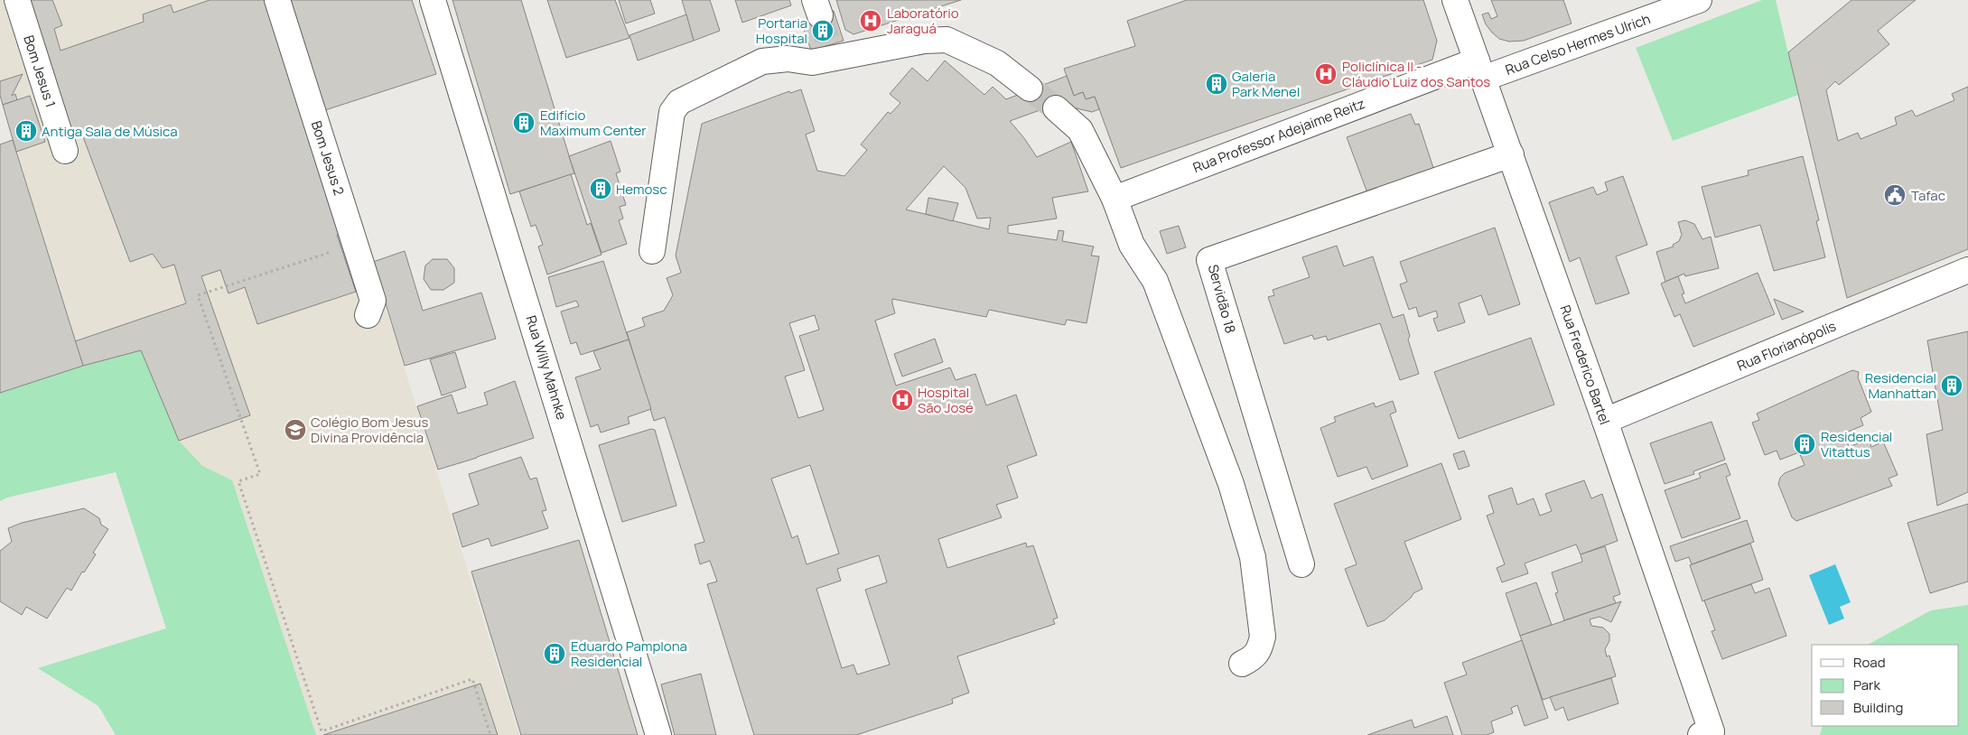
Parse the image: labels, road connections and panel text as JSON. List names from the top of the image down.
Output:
{
  "streets": {
    "street": [
      "Rua Celso Hermes Ulrich",
      "Bom Jesus 1",
      "Rua Professor Adejaime Reitz",
      "Bom Jesus 2",
      "Servidão 18",
      "Rua Florianópolis",
      "Rua Frederico Bartel",
      "Rua Willy Mahnke"
    ]
  },
  "crossings": [
    ["Rua Celso Hermes Ulrich", "Rua Professor Adejaime Reitz"],
    ["Rua Celso Hermes Ulrich", "Rua Frederico Bartel"],
    ["Rua Professor Adejaime Reitz", "Rua Frederico Bartel"],
    ["Servidão 18", "Rua Frederico Bartel"],
    ["Rua Florianópolis", "Rua Frederico Bartel"]
  ],
  "places": {
    "hospital": ["Laboratório Jaraguá", "Policlínica II - Cláudio Luiz dos Santos", "Hospital São José"],
    "building": [
      "Portaria Hospital",
      "Galeria Park Menel",
      "Edifício Maximum Center",
      "Antiga Sala de Música",
      "Hemosc",
      "Residencial Manhattan",
      "Residencial Vitattus",
      "Eduardo Pamplona Residencial"
    ],
    "public building": ["Tafac"],
    "school or university": ["Colégio Bom Jesus Divina Providência"]
  },
  "legend": ["Road", "Park", "Building"]
}
